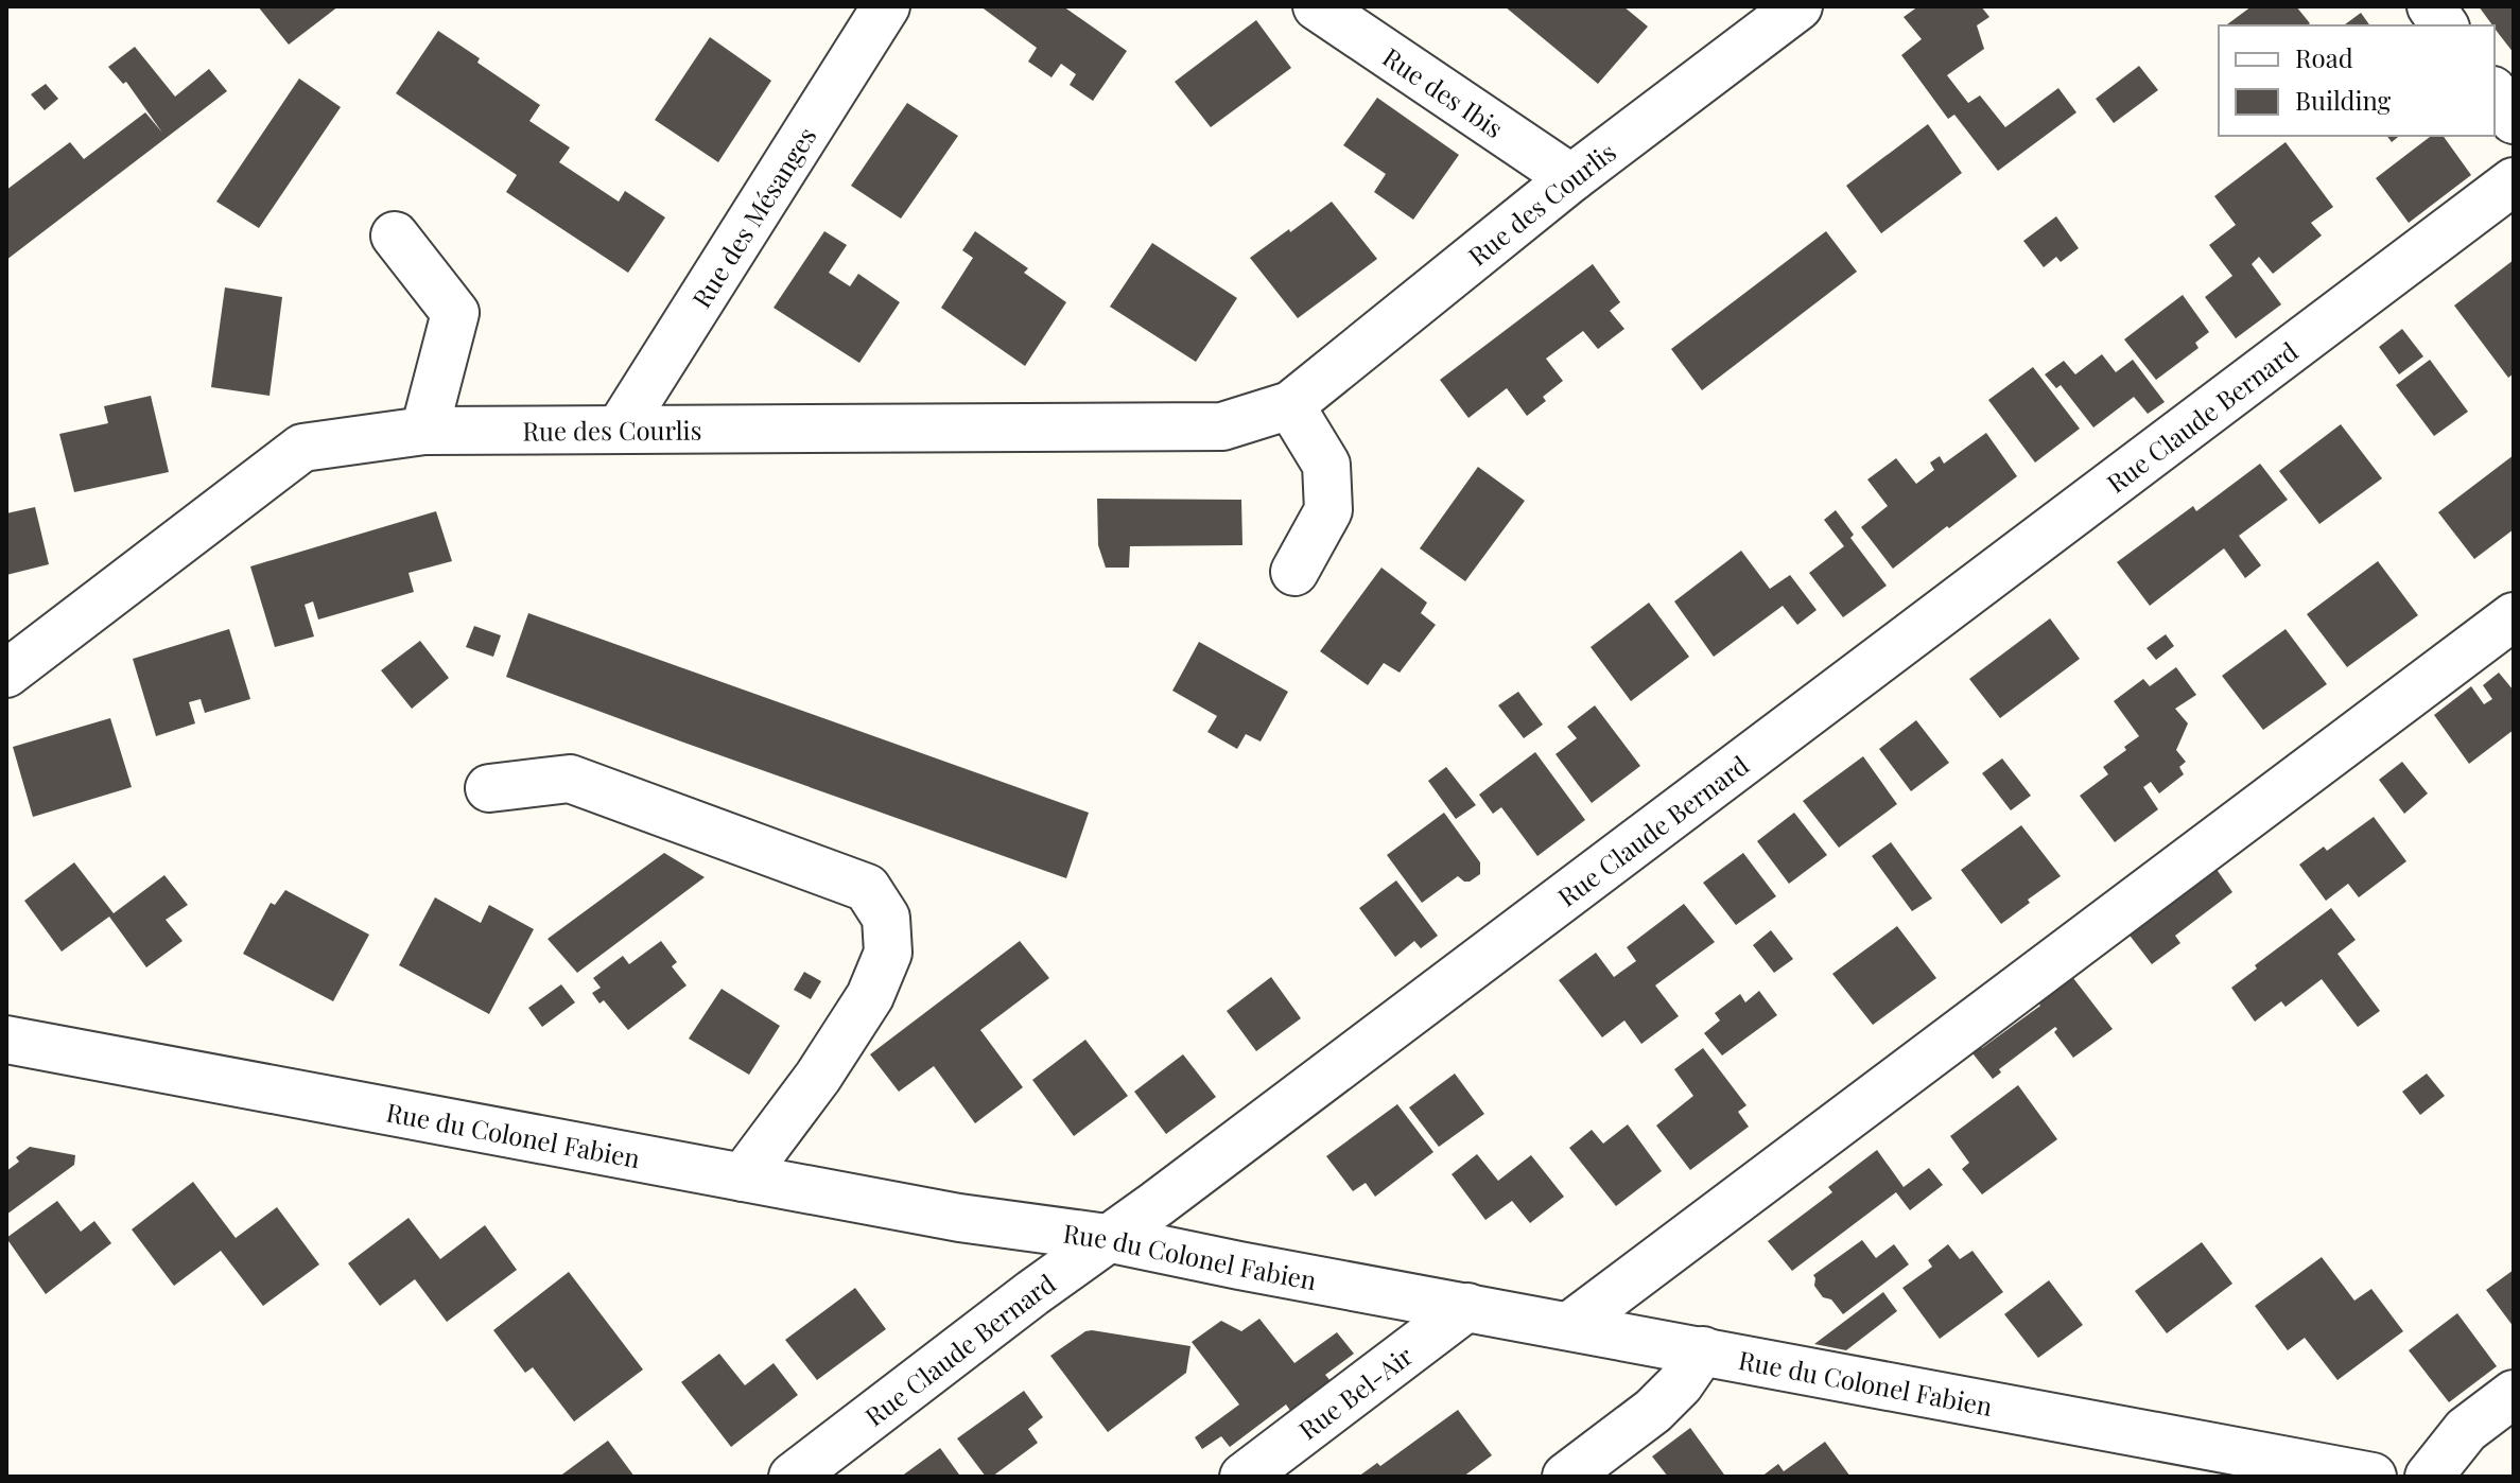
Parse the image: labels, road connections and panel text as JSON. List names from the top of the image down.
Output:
{
  "streets": {
    "street": [
      "Rue des Ibis",
      "Rue des Courlis",
      "Rue des Mésanges",
      "Rue Claude Bernard",
      "Rue du Colonel Fabien",
      "Rue Bel-Air"
    ]
  },
  "crossings": [
    ["Rue des Ibis", "Rue des Courlis"],
    ["Rue des Courlis", "Rue des Mésanges"],
    ["Rue Claude Bernard", "Rue du Colonel Fabien"],
    ["Rue du Colonel Fabien", "Rue Bel-Air"]
  ],
  "legend": ["Road", "Building"]
}
